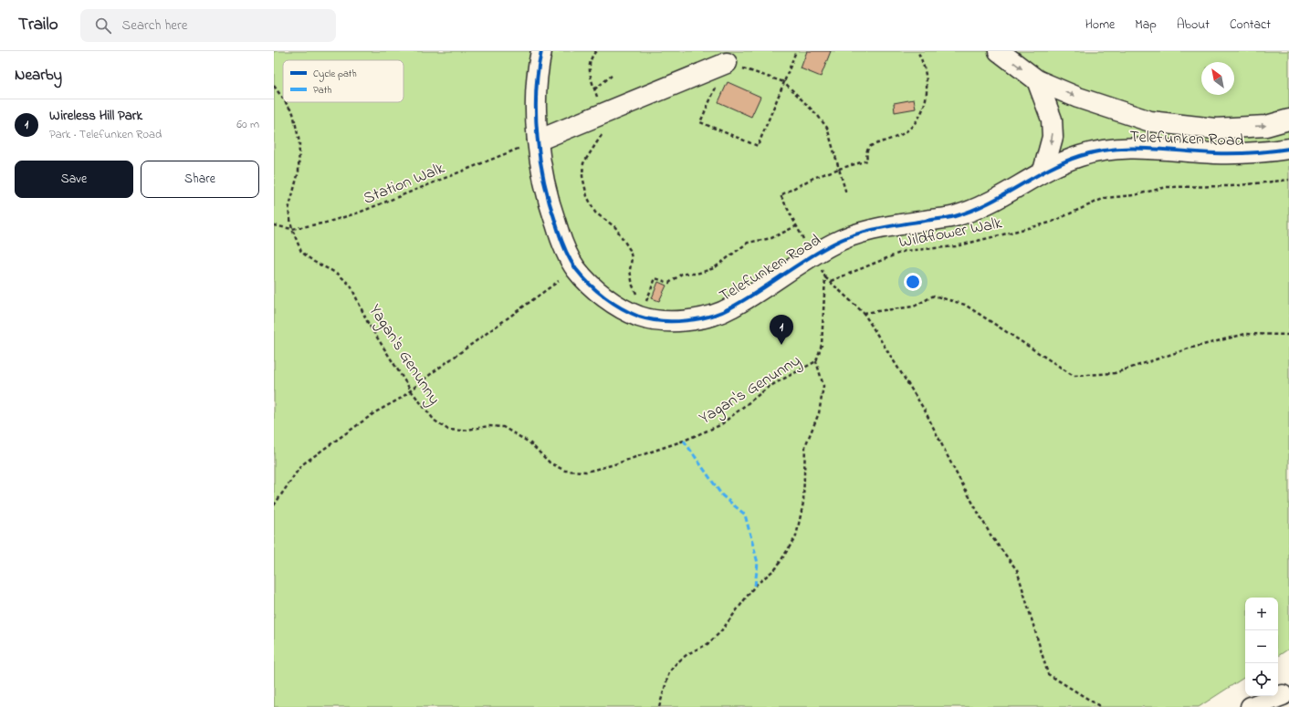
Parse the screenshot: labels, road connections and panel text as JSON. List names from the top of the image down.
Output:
{
  "streets": {
    "street": ["Telefunken Road"],
    "path": ["Station Walk", "Yagan's Genunny"],
    "cycle path": ["Wildflower Walk"]
  },
  "crossings": [
    ["Telefunken Road", "Station Walk"],
    ["Station Walk", "Yagan's Genunny"]
  ],
  "legend": ["Cycle path", "Path"],
  "north": "top left",
  "page": {
    "header": "Trailo",
    "search": "Search here",
    "nav": [
      "Home",
      "Map",
      "About",
      "Contact"
    ],
    "heading": "Nearby",
    "list": [
      {
        "mark": "1",
        "name": "Wireless Hill Park",
        "note": "Park · Telefunken Road",
        "value": "60 m"
      }
    ],
    "buttons": ["Save", "Share"],
    "pins": "1",
    "map_buttons": ["+", "−"]
  }
}
